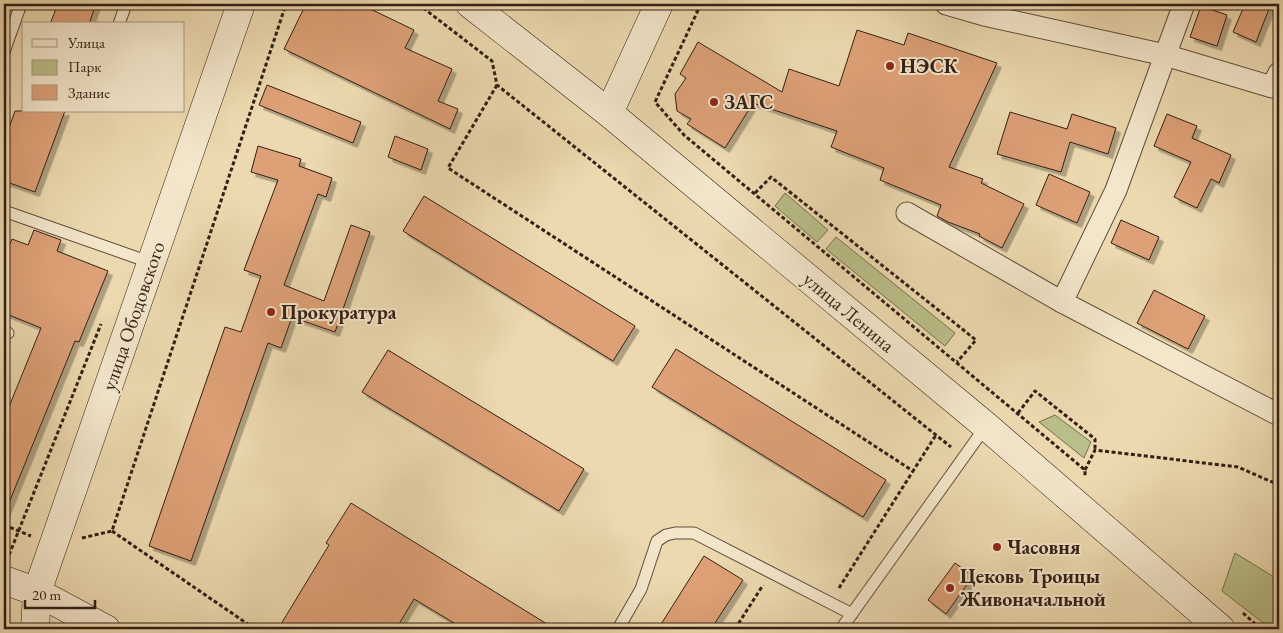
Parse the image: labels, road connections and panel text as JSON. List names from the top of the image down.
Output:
{
  "streets": {
    "street": ["улица Ленина", "улица Ободовского"]
  },
  "places": [
    "НЭСК",
    "ЗАГС",
    "Прокуратура",
    "Часовня",
    "Цековь Троицы Живоначальной"
  ],
  "legend": ["Улица", "Парк", "Здание"],
  "scale_bar": "20 m"
}
